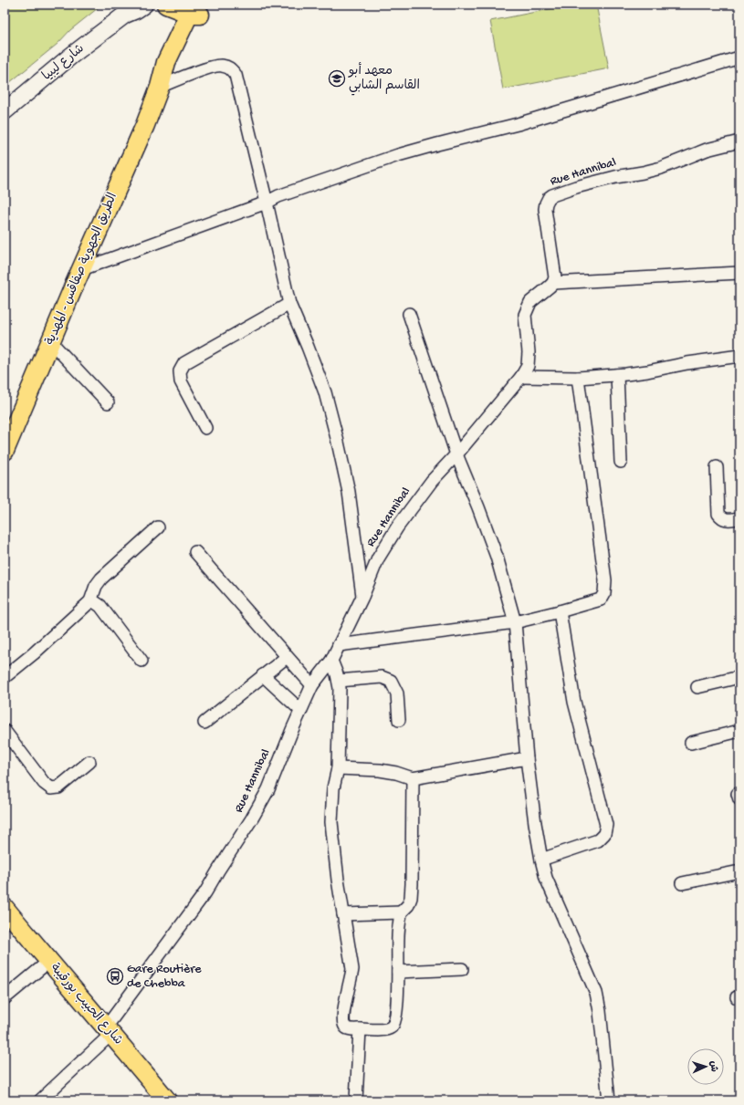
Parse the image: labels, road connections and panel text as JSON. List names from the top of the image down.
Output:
{
  "streets": {
    "main road": ["شارع ليبيا", "الطريق الجهوية صفاقس - المهدية", "شارع الحبيب بورقيبة"],
    "street": ["Rue Hannibal"]
  },
  "crossings": [
    ["Rue Hannibal", "شارع الحبيب بورقيبة"]
  ],
  "places": {
    "school or university": ["معهد أبو القاسم الشابي"],
    "bus stop": ["Gare Routière de Chebba"]
  },
  "north": "right"
}
